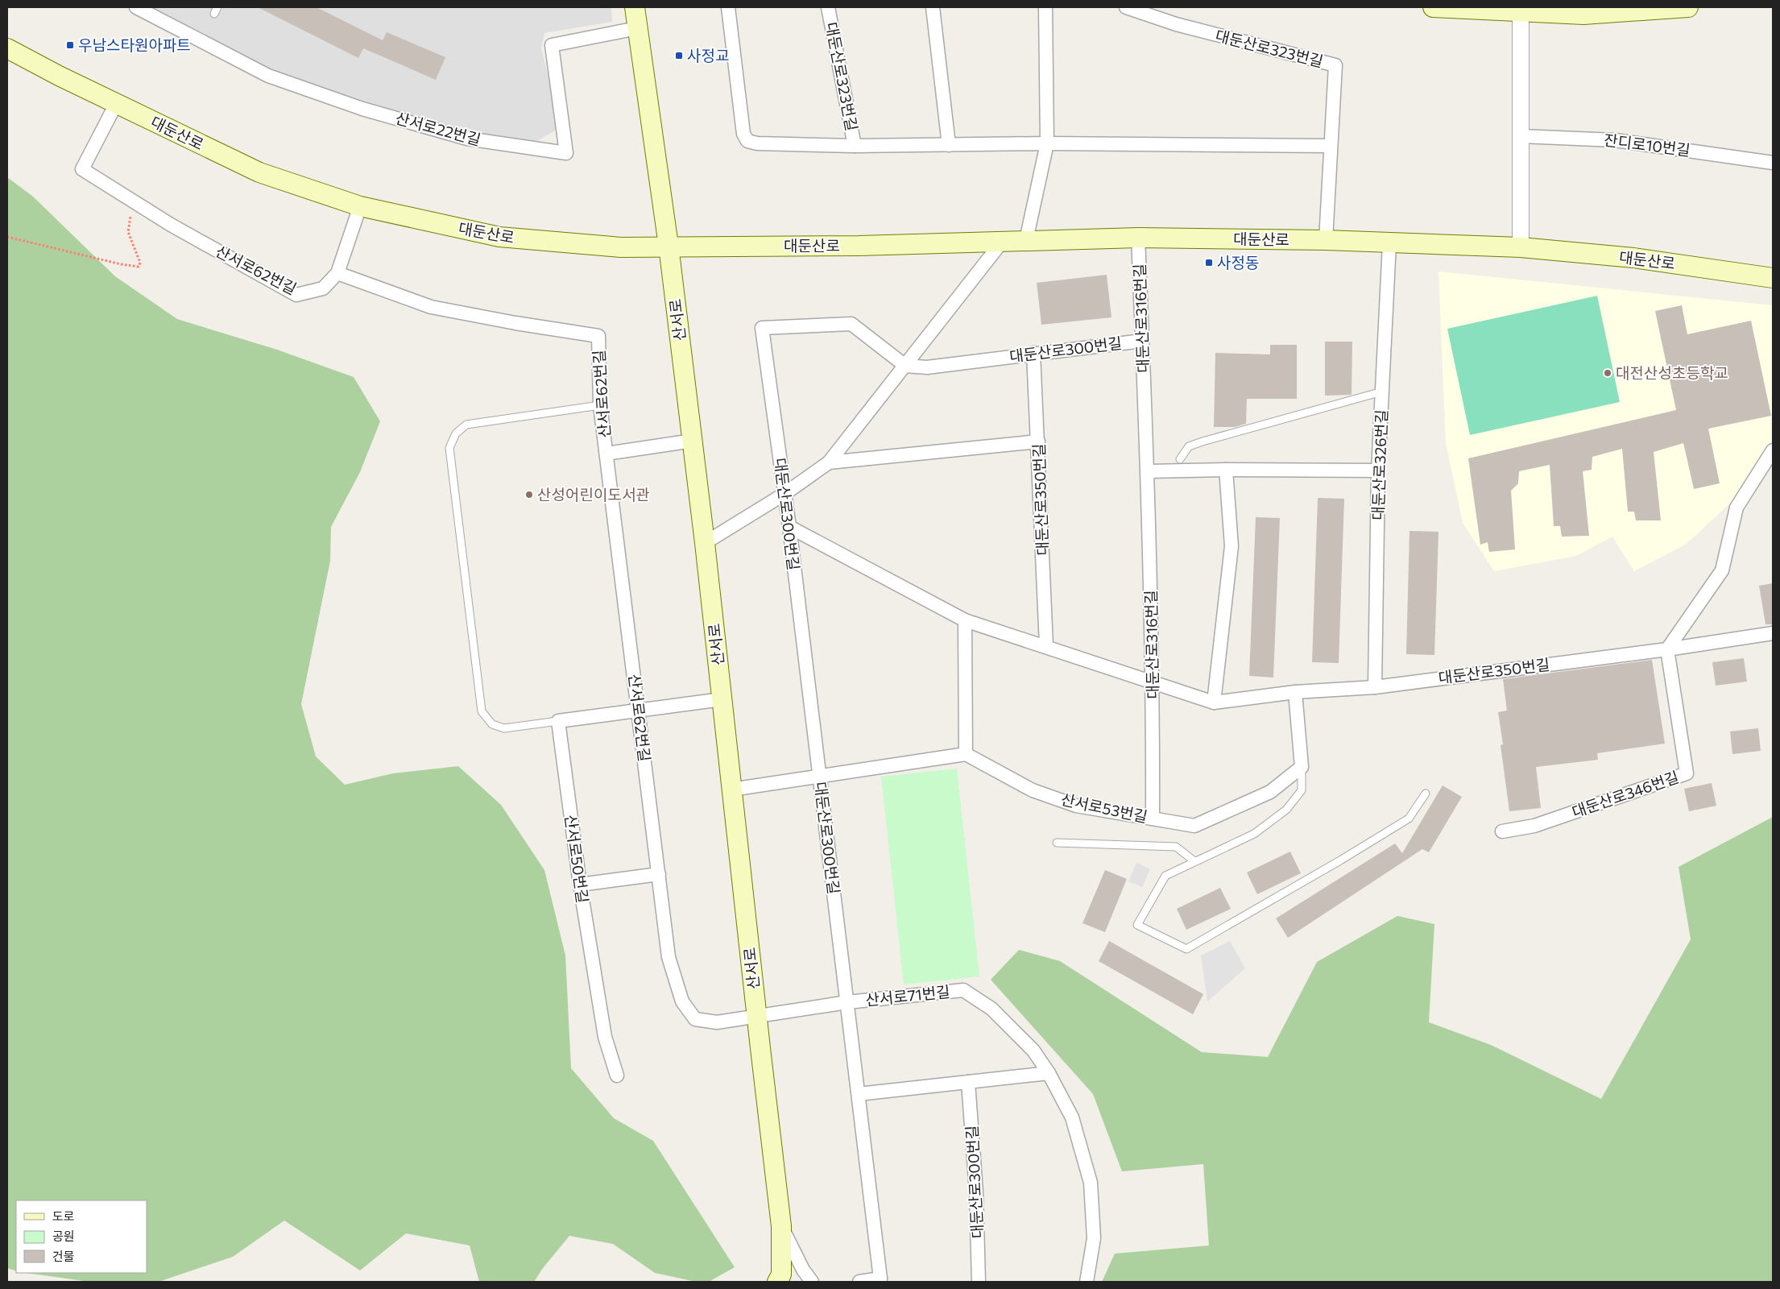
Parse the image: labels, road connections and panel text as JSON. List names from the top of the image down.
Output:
{
  "streets": {
    "main road": ["대둔산로", "산서로"],
    "street": [
      "대둔산로323번길",
      "산서로22번길",
      "잔디로10번길",
      "산서로62번길",
      "대둔산로316번길",
      "대둔산로300번길",
      "대둔산로326번길",
      "대둔산로350번길",
      "대둔산로346번길",
      "산서로53번길",
      "산서로50번길",
      "산서로71번길"
    ]
  },
  "crossings": [
    ["대둔산로323번길", "대둔산로"],
    ["산서로22번길", "산서로"],
    ["대둔산로", "산서로62번길"],
    ["대둔산로", "대둔산로316번길"],
    ["대둔산로", "산서로"],
    ["대둔산로", "대둔산로326번길"],
    ["산서로62번길", "산서로"],
    ["산서로62번길", "산서로71번길"],
    ["대둔산로316번길", "대둔산로300번길"],
    ["대둔산로316번길", "대둔산로350번길"],
    ["대둔산로316번길", "산서로53번길"],
    ["산서로", "산서로71번길"],
    ["대둔산로300번길", "대둔산로350번길"],
    ["대둔산로300번길", "산서로71번길"],
    ["대둔산로326번길", "대둔산로350번길"],
    ["대둔산로350번길", "대둔산로346번길"]
  ],
  "places": {
    "transit": ["우남스타원아파트", "사정교", "사정동"],
    "other": ["대전산성초등학교", "산성어린이도서관"]
  },
  "legend": ["도로", "공원", "건물"]
}
